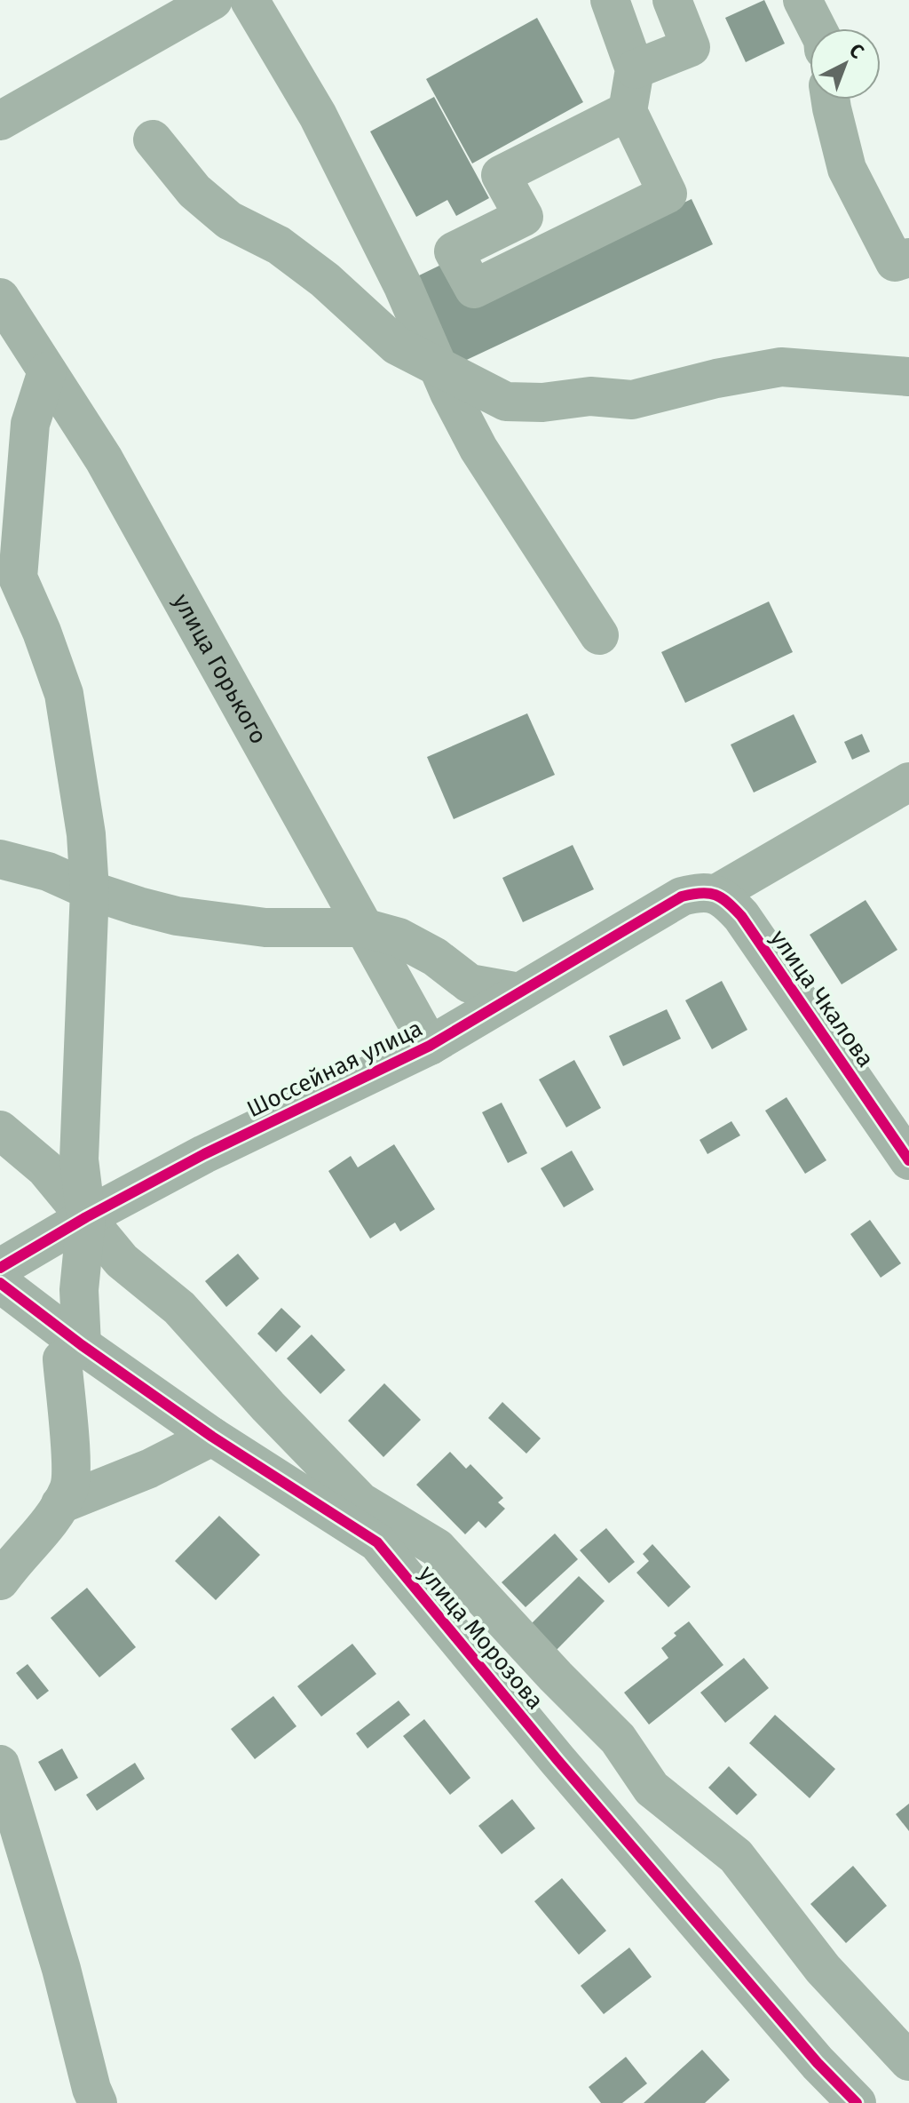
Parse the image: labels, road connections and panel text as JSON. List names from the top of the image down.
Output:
{
  "streets": {
    "street": [
      "улица Горького",
      "улица Чкалова",
      "Шоссейная улица",
      "улица Морозова"
    ]
  },
  "crossings": [
    ["улица Горького", "Шоссейная улица"],
    ["улица Чкалова", "Шоссейная улица"]
  ],
  "north": "top right"
}
